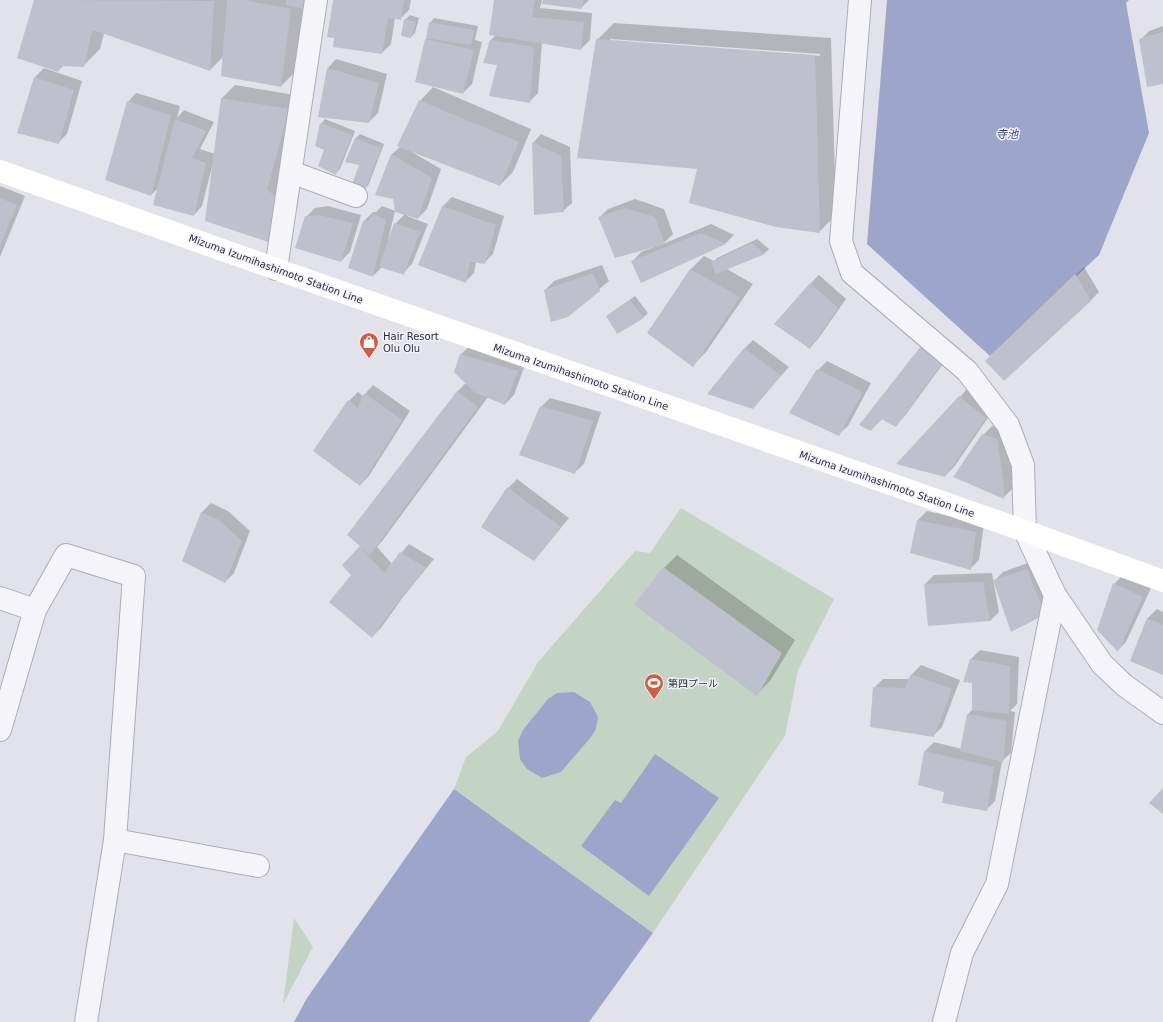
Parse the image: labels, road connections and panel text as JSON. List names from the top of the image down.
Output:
{
  "streets": {
    "main road": ["Mizuma Izumihashimoto Station Line"]
  },
  "water": ["寺池"],
  "places": {
    "shop": ["Hair Resort Olu Olu"],
    "sports": ["第四プール"]
  }
}
